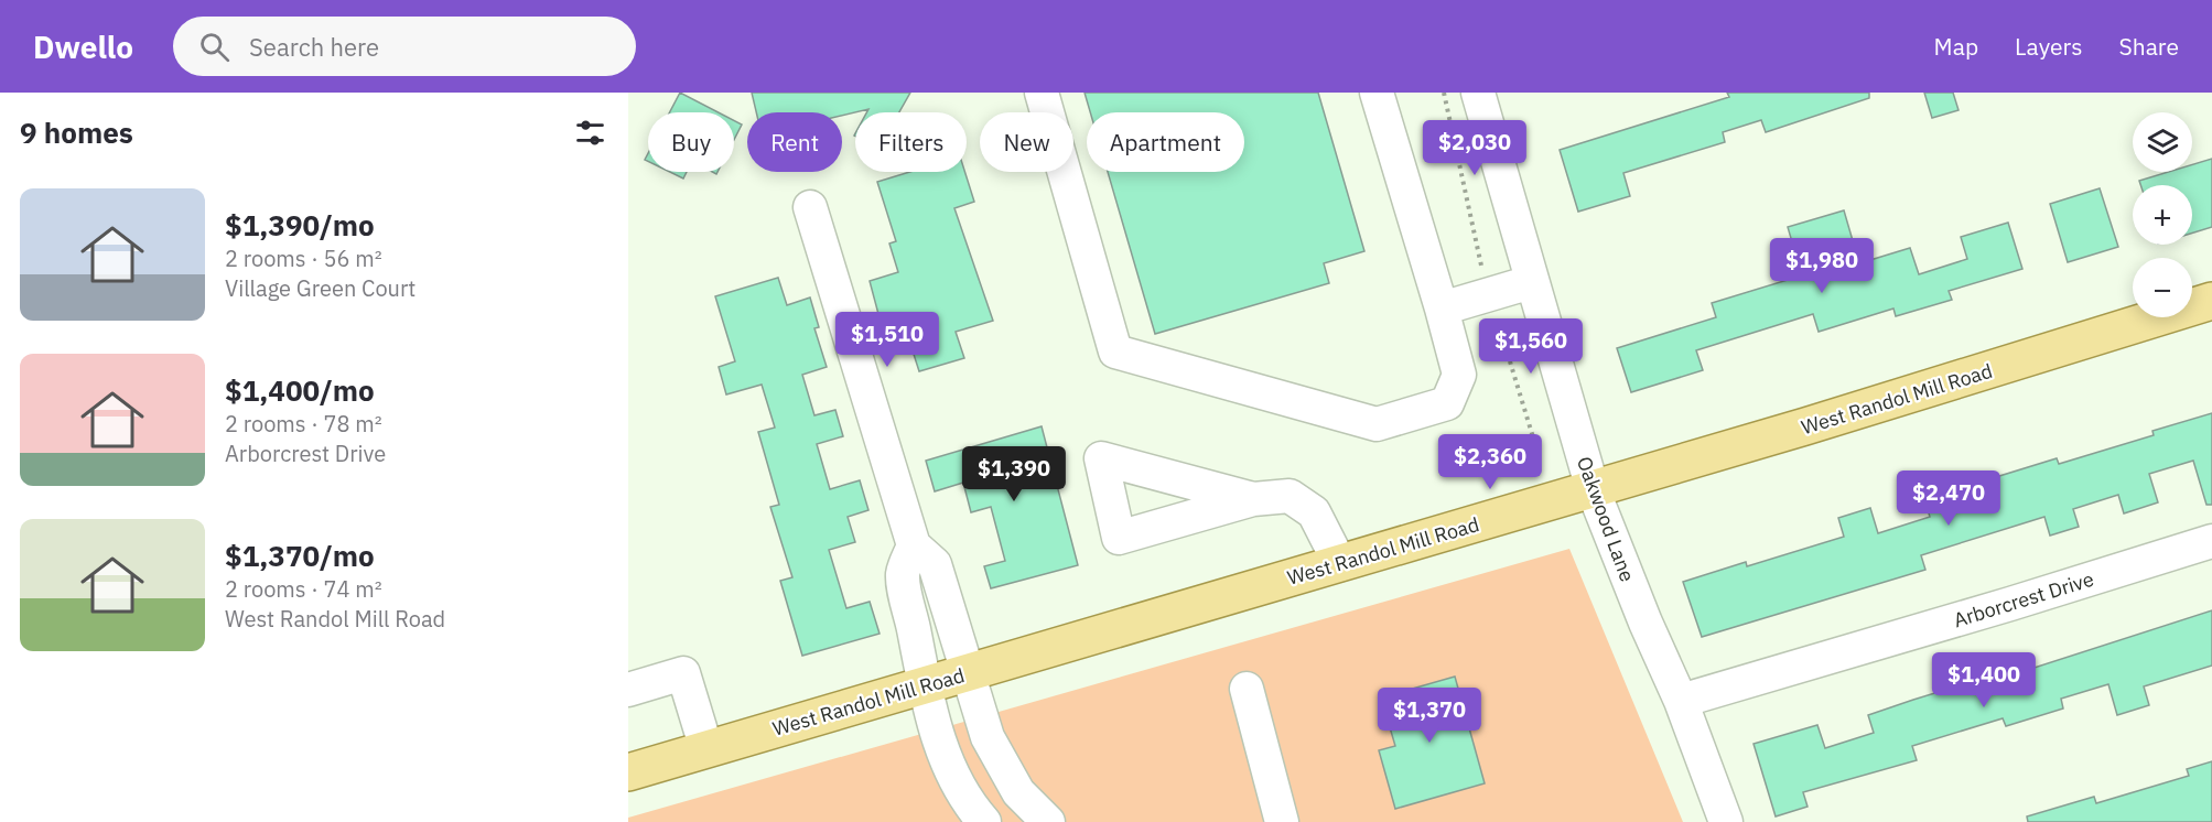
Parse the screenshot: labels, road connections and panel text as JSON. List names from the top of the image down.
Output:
{
  "streets": {
    "main road": ["West Randol Mill Road"],
    "street": ["Oakwood Lane", "Arborcrest Drive"]
  },
  "crossings": [
    ["West Randol Mill Road", "Oakwood Lane"],
    ["Oakwood Lane", "Arborcrest Drive"]
  ],
  "page": {
    "header": "Dwello",
    "search": "Search here",
    "nav": ["Map", "Layers", "Share"],
    "heading": "9 homes",
    "map_buttons": ["+", "−"],
    "chip": [
      "Buy",
      "Rent",
      "Filters",
      "New",
      "Apartment"
    ],
    "price": [
      "$2,030",
      "$1,980",
      "$1,510",
      "$1,560",
      "$2,360",
      "$1,390",
      "$2,470",
      "$1,400",
      "$1,370"
    ],
    "list": [
      {
        "name": "$1,390/mo",
        "note": "2 rooms · 56 m² · Village Green Court"
      },
      {
        "name": "$1,400/mo",
        "note": "2 rooms · 78 m² · Arborcrest Drive"
      },
      {
        "name": "$1,370/mo",
        "note": "2 rooms · 74 m² · West Randol Mill Road"
      }
    ]
  }
}
